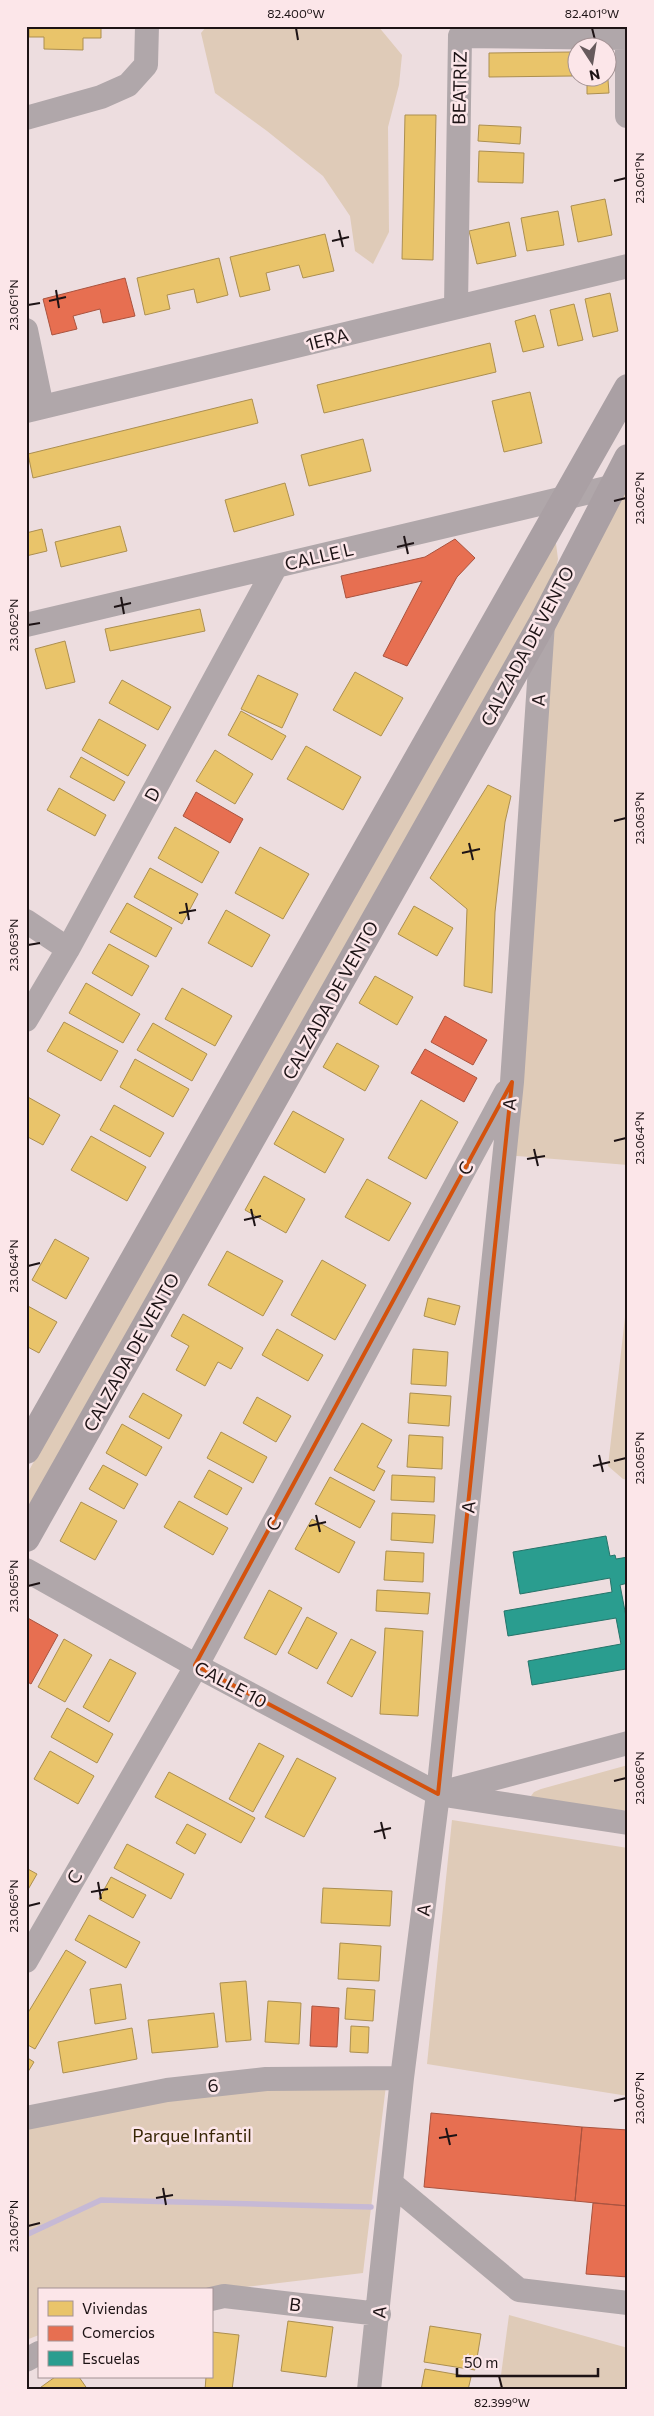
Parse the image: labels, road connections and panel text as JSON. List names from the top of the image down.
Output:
{
  "streets": {
    "main road": ["CALZADA DE VENTO"],
    "street": [
      "BEATRIZ",
      "1ERA",
      "CALLE L",
      "A",
      "D",
      "C",
      "CALLE 10",
      "6",
      "B"
    ]
  },
  "crossings": [
    ["BEATRIZ", "1ERA"],
    ["CALLE L", "CALZADA DE VENTO"],
    ["CALLE L", "D"],
    ["CALZADA DE VENTO", "A"],
    ["A", "C"],
    ["A", "CALLE 10"],
    ["A", "6"],
    ["A", "B"],
    ["C", "CALLE 10"]
  ],
  "parks": ["Parque Infantil"],
  "legend": ["Viviendas", "Comercios", "Escuelas"],
  "scale_bar": "50 m",
  "north": "bottom",
  "coordinates": [
    "82.400°W",
    "82.401°W",
    "23.061°N",
    "23.062°N",
    "23.063°N",
    "23.064°N",
    "23.065°N",
    "23.066°N",
    "23.067°N",
    "82.399°W"
  ]
}
